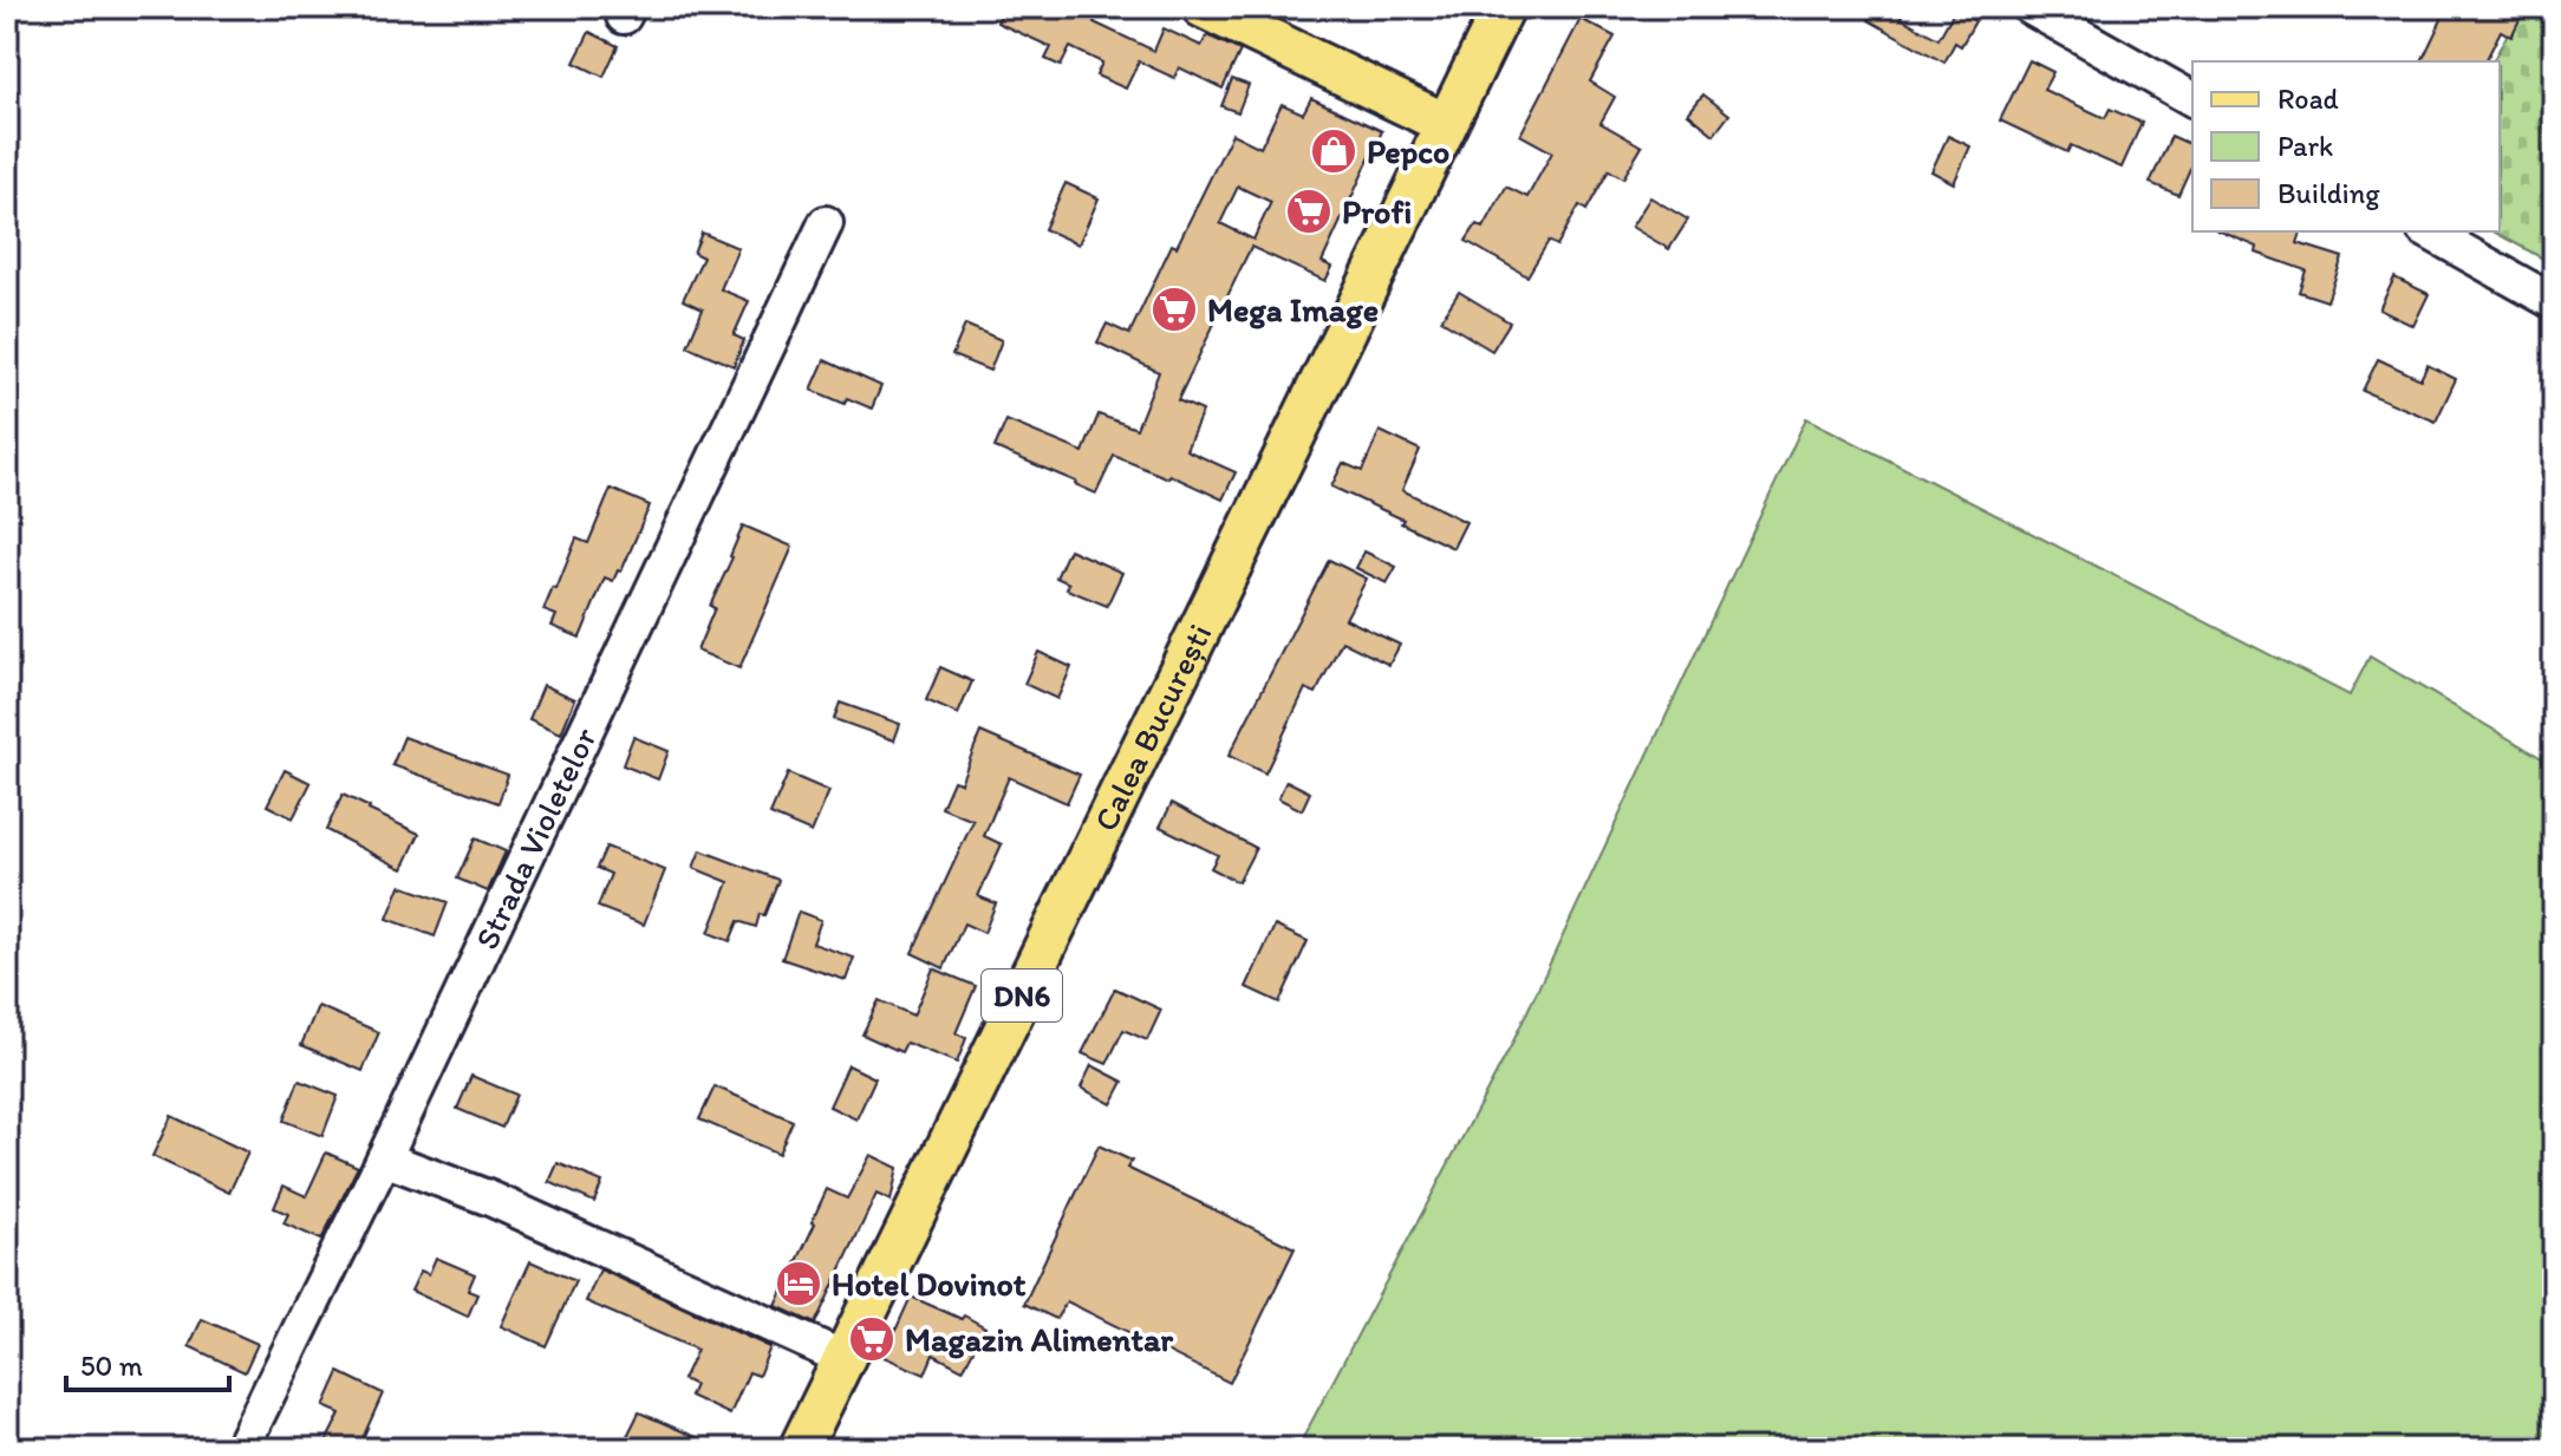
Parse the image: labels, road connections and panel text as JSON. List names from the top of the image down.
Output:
{
  "streets": {
    "main road": ["Calea București", "DN6"],
    "street": ["Strada Violetelor"]
  },
  "places": {
    "shop": ["Pepco"],
    "supermarket": ["Profi", "Mega Image", "Magazin Alimentar"],
    "hotel": ["Hotel Dovinot"]
  },
  "legend": ["Road", "Park", "Building"],
  "scale_bar": "50 m"
}
